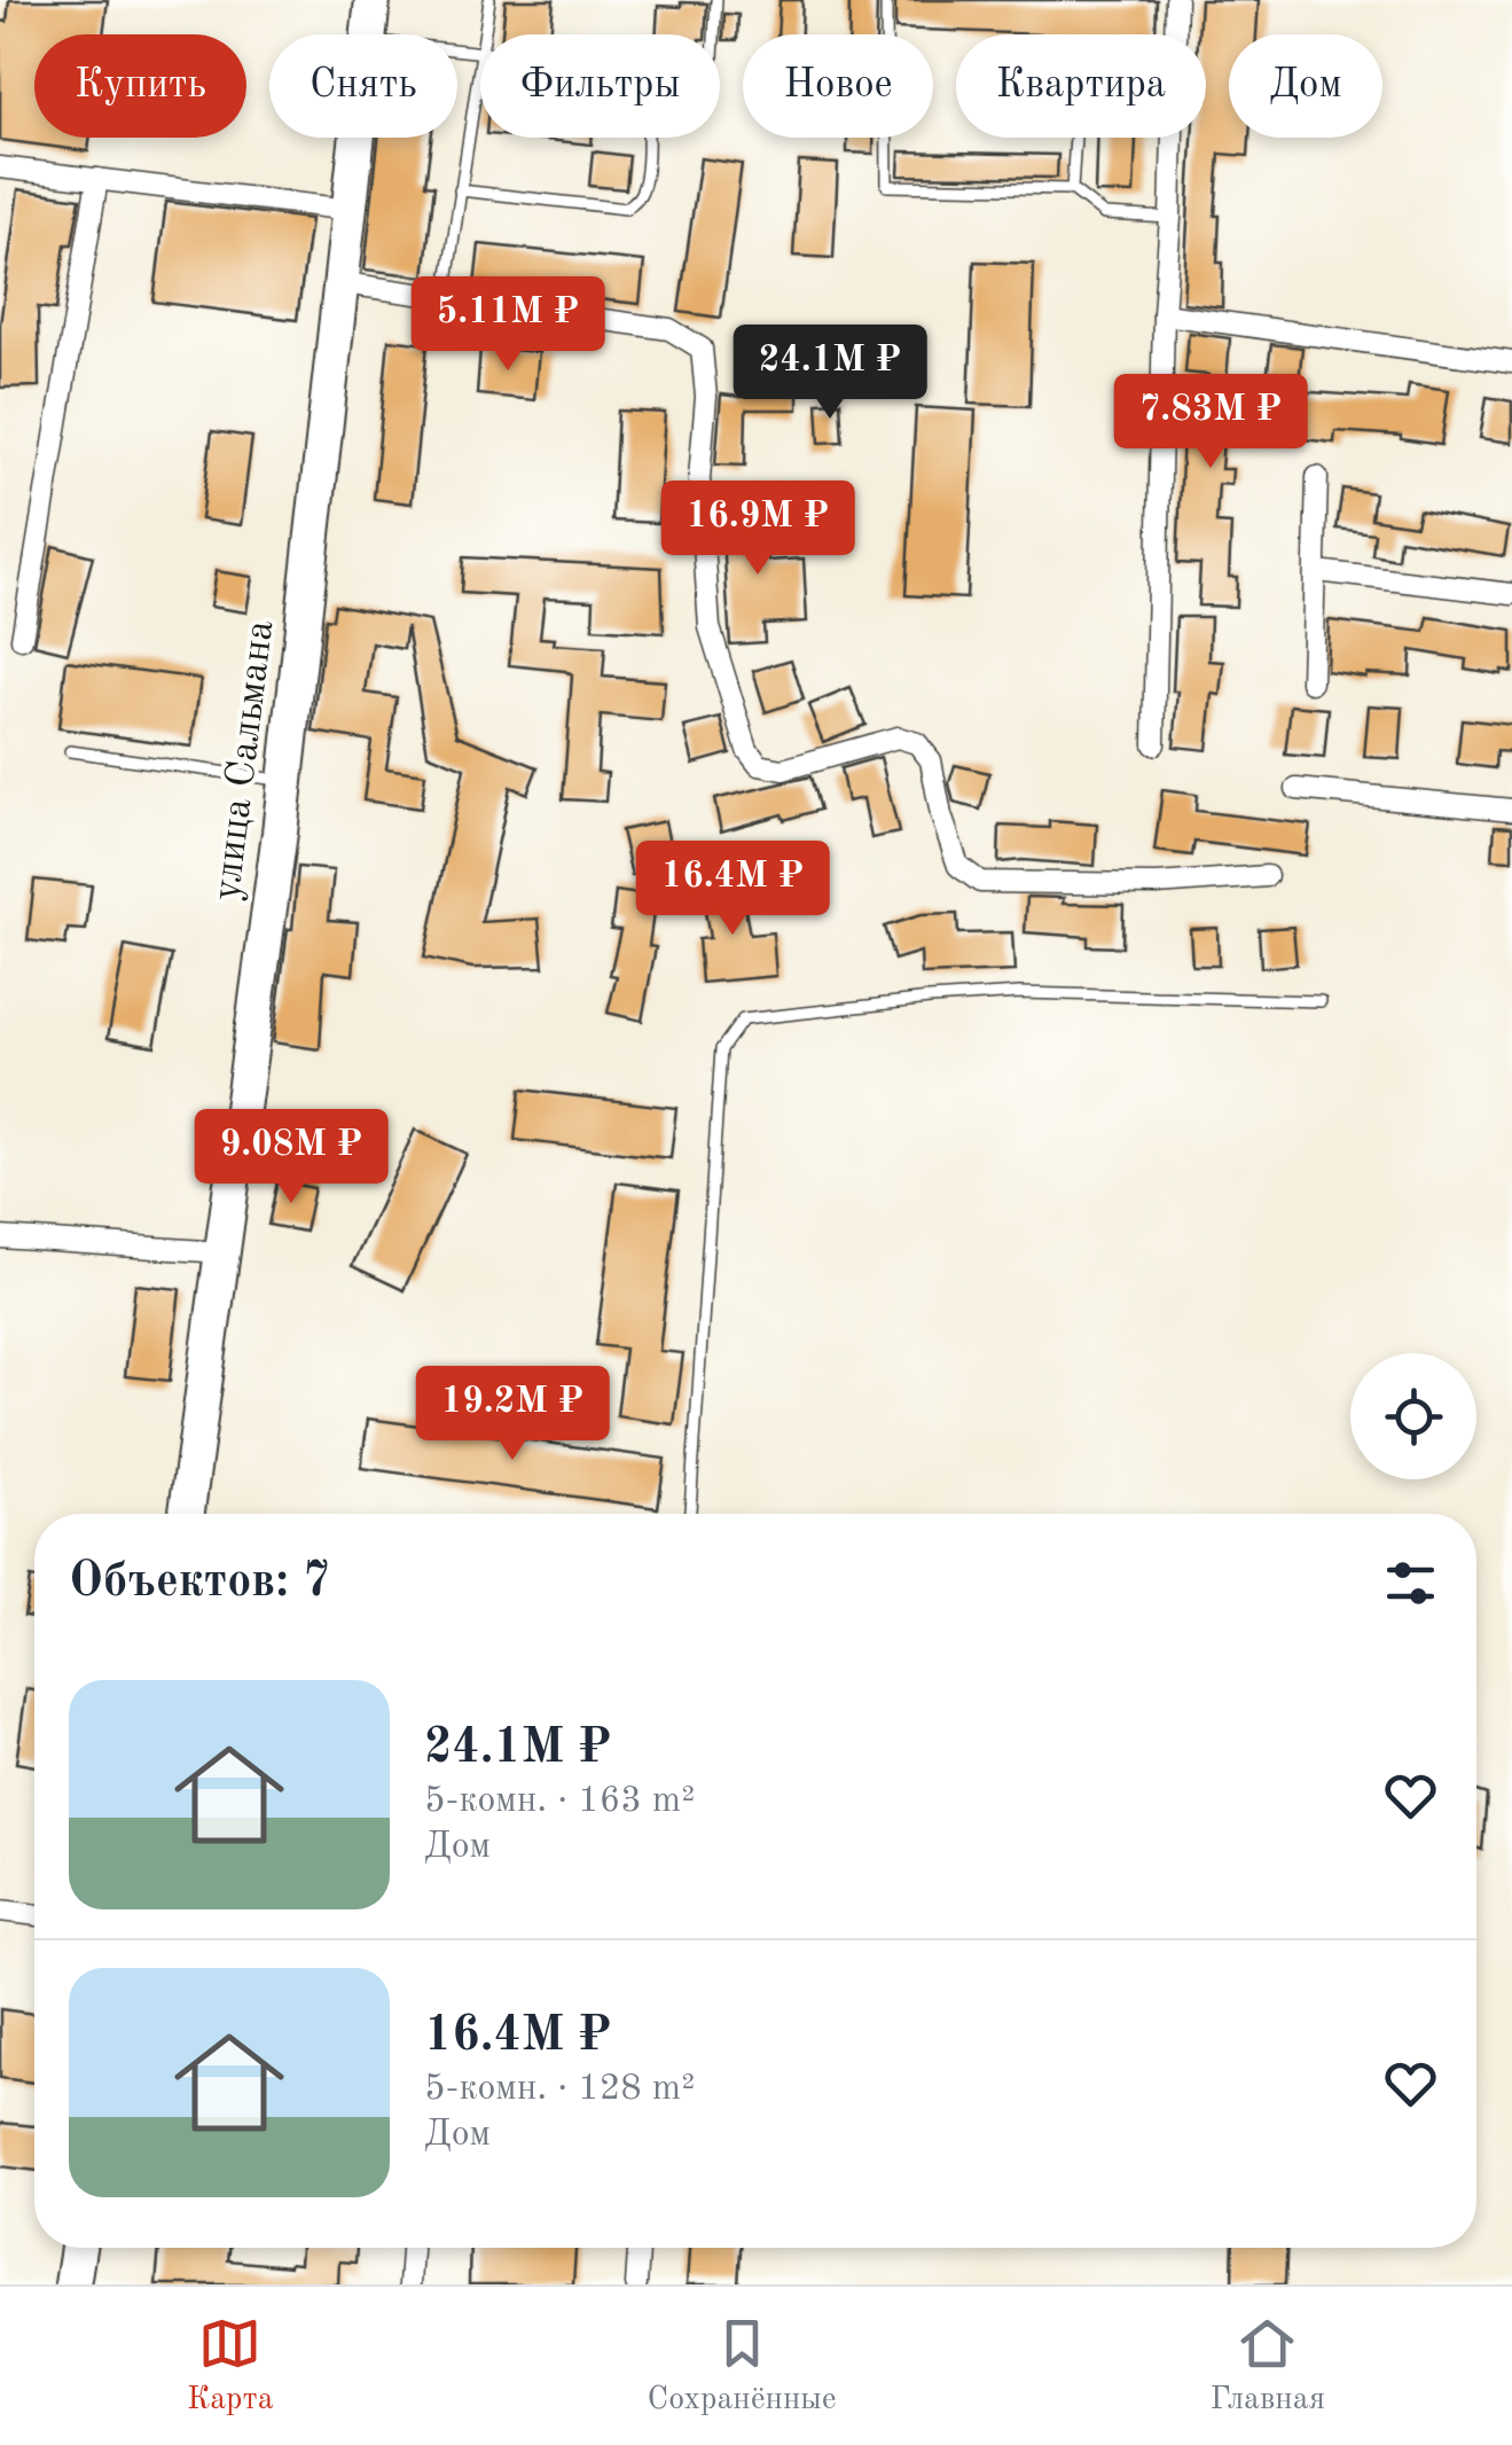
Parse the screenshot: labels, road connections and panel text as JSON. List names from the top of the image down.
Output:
{
  "streets": {
    "main road": ["улица Сальмана"]
  },
  "page": {
    "chip": [
      "Купить",
      "Снять",
      "Фильтры",
      "Новое",
      "Квартира",
      "Дом"
    ],
    "price": [
      "5.11M ₽",
      "24.1M ₽",
      "7.83M ₽",
      "16.9M ₽",
      "16.4M ₽",
      "9.08M ₽",
      "19.2M ₽"
    ],
    "heading": "Объектов: 7",
    "list": [
      {
        "name": "24.1M ₽",
        "note": "5-комн. · 163 m² · Дом"
      },
      {
        "name": "16.4M ₽",
        "note": "5-комн. · 128 m² · Дом"
      }
    ],
    "tabs": ["Карта", "Сохранённые", "Главная"]
  }
}
